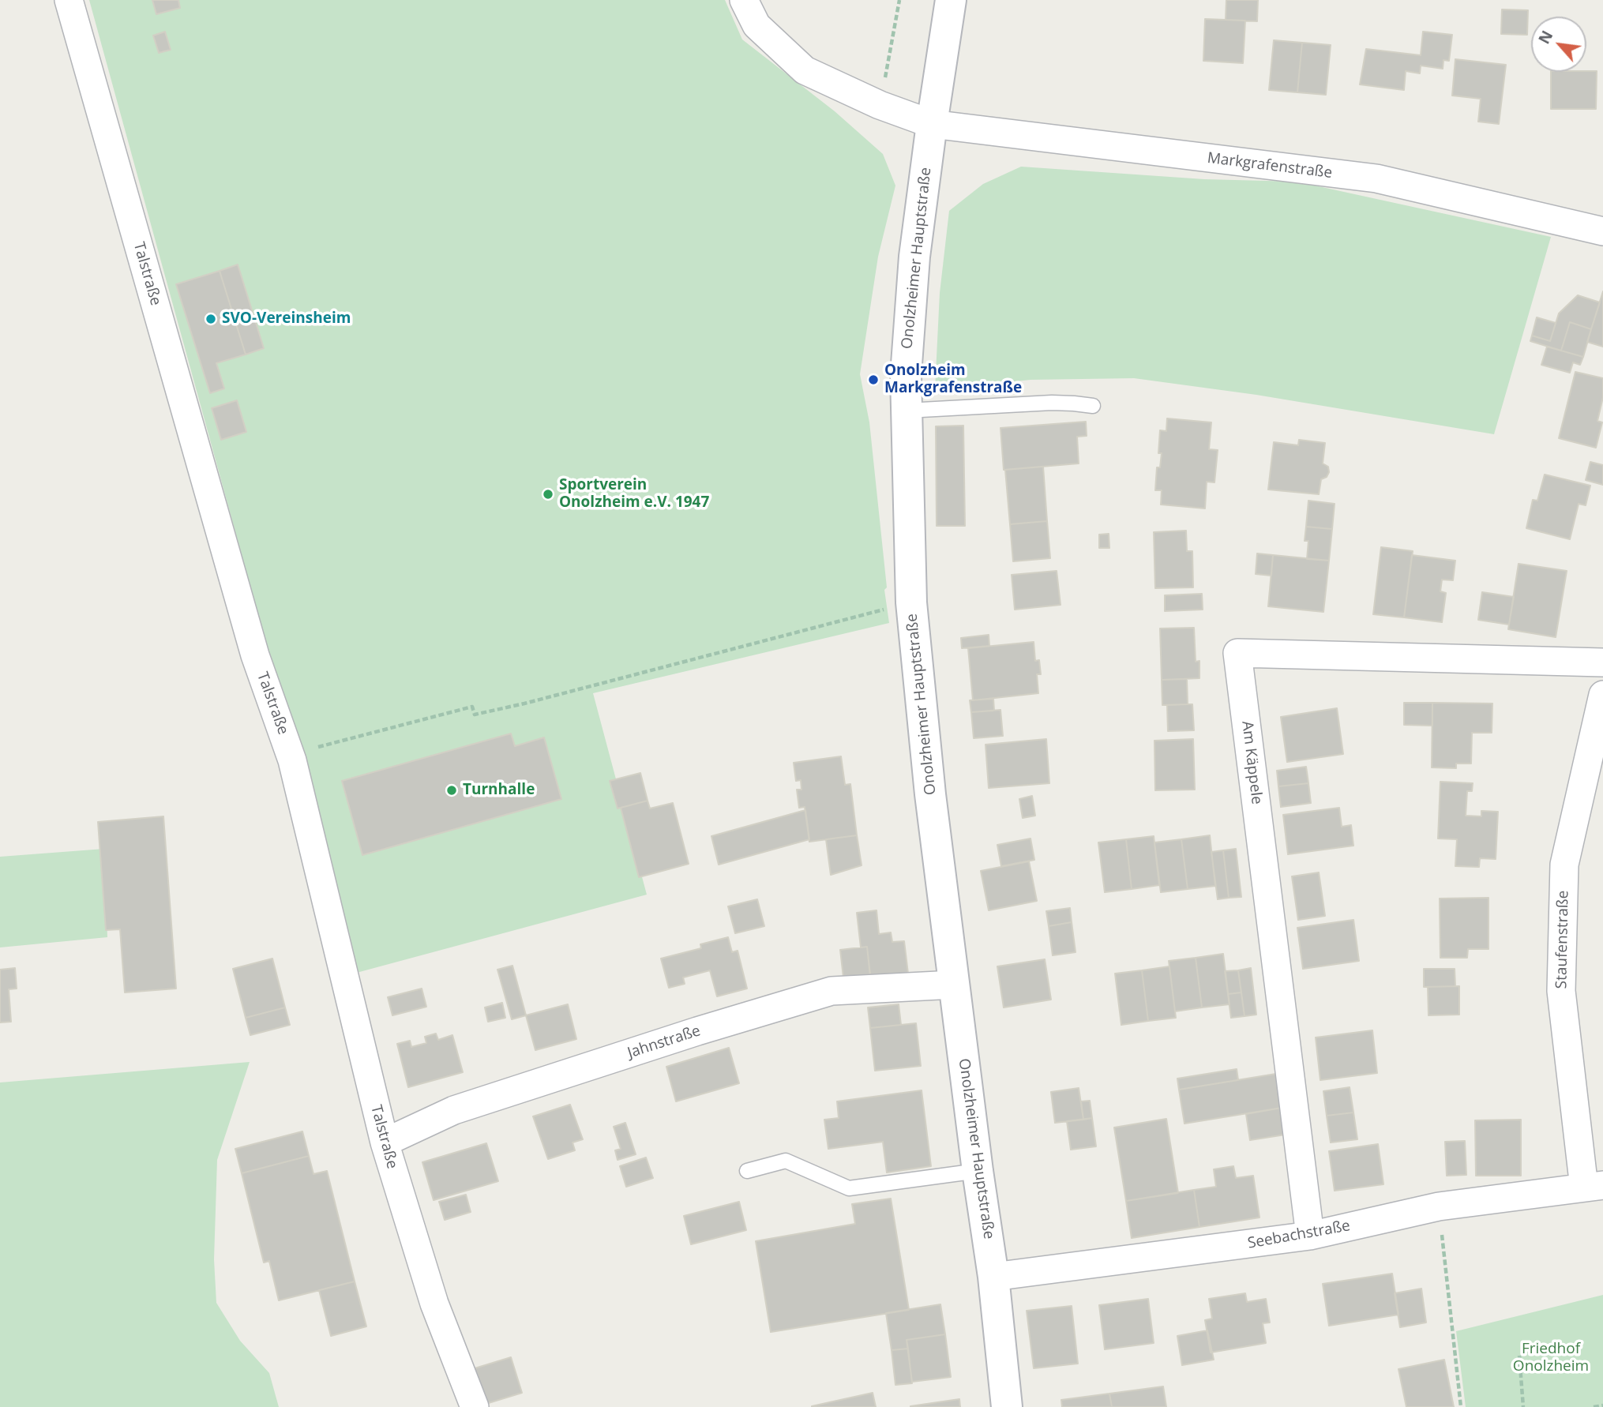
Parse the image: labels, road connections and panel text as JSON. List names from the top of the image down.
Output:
{
  "streets": {
    "main road": ["Onolzheimer Hauptstraße"],
    "street": [
      "Markgrafenstraße",
      "Talstraße",
      "Am Käppele",
      "Staufenstraße",
      "Jahnstraße",
      "Seebachstraße"
    ]
  },
  "crossings": [
    ["Markgrafenstraße", "Onolzheimer Hauptstraße"],
    ["Onolzheimer Hauptstraße", "Jahnstraße"],
    ["Onolzheimer Hauptstraße", "Seebachstraße"],
    ["Talstraße", "Jahnstraße"],
    ["Am Käppele", "Seebachstraße"],
    ["Staufenstraße", "Seebachstraße"]
  ],
  "parks": ["Friedhof Onolzheim"],
  "places": [
    "SVO-Vereinsheim",
    "Onolzheim Markgrafenstraße",
    "Sportverein Onolzheim e.V. 1947",
    "Turnhalle"
  ],
  "north": "top left"
}
